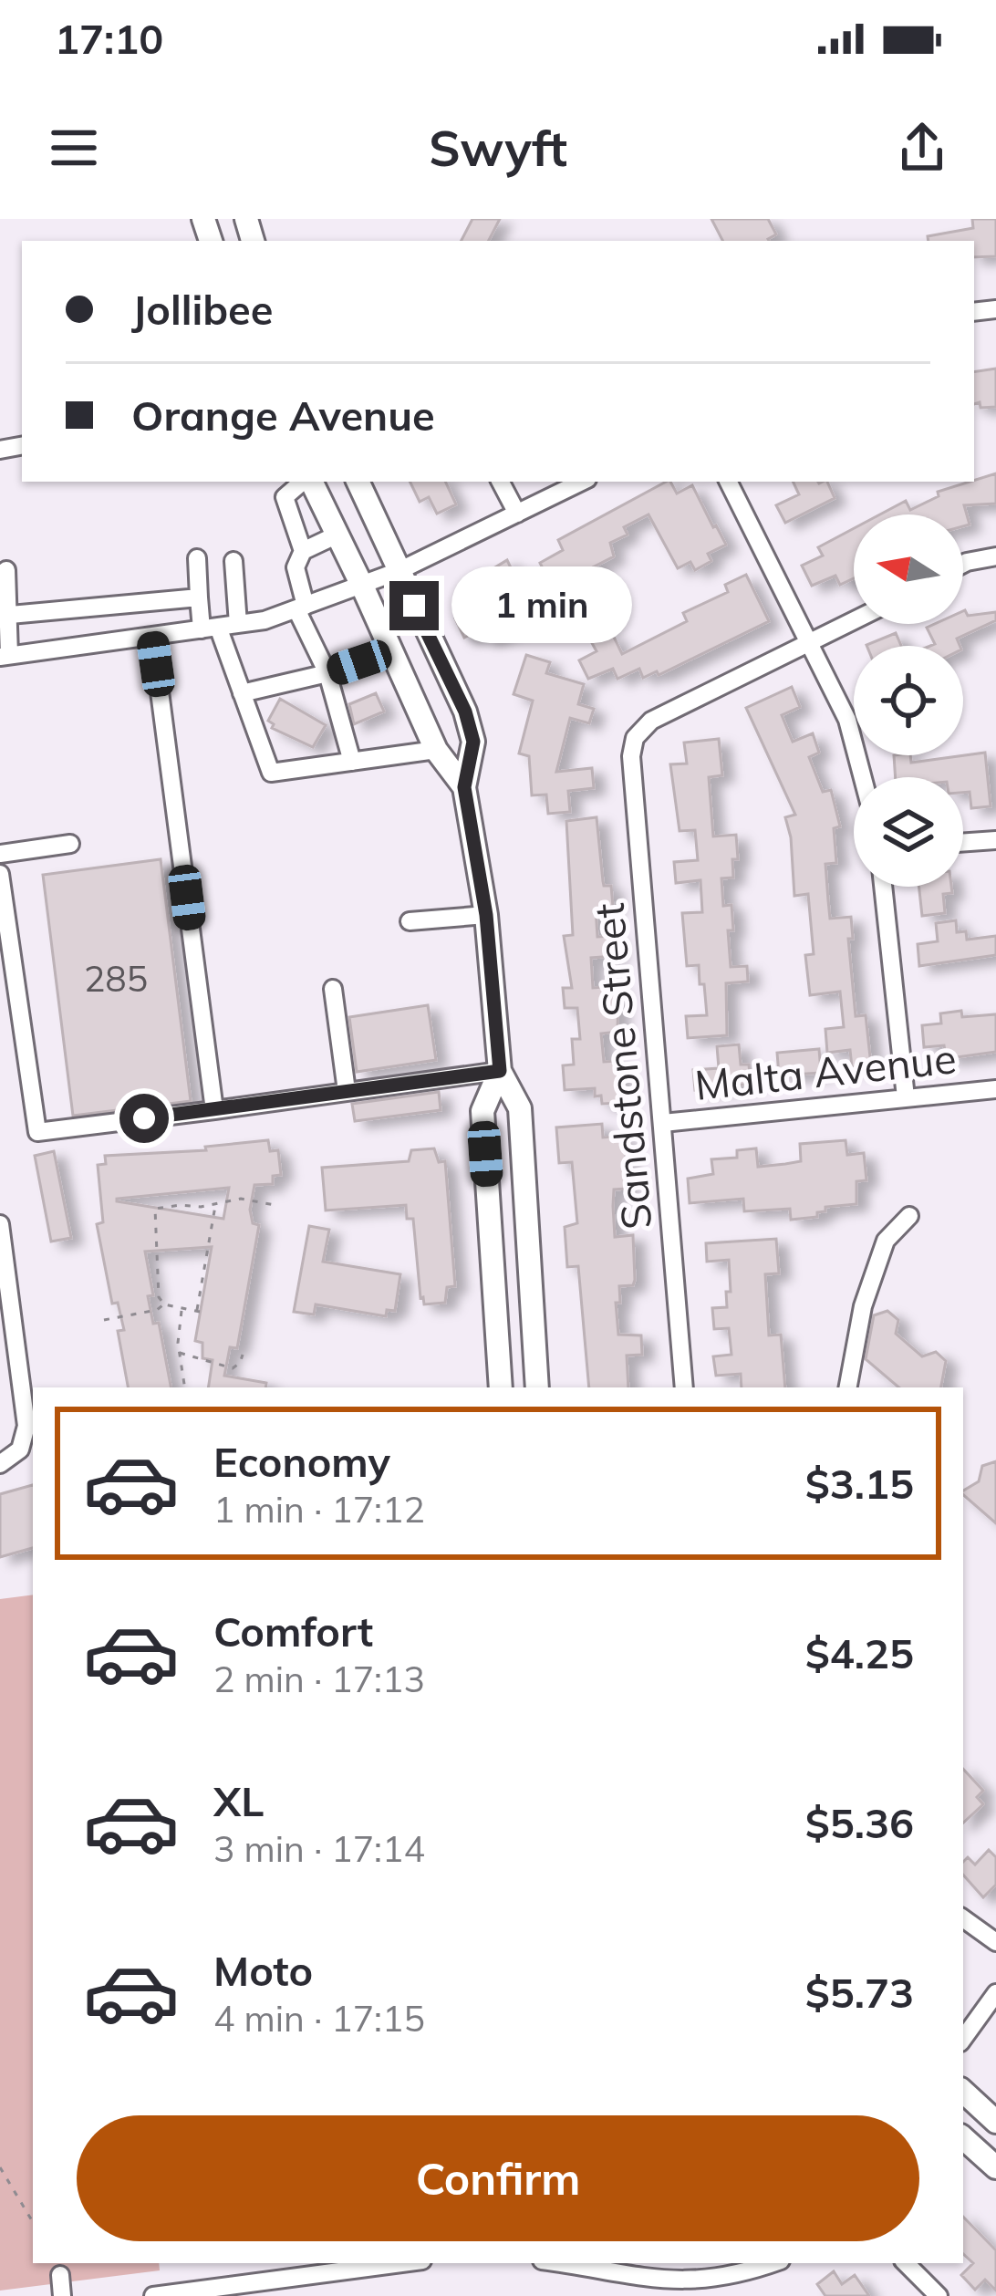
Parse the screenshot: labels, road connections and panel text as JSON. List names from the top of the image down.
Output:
{
  "streets": {
    "street": ["Sandstone Street", "Malta Avenue"]
  },
  "crossings": [
    ["Sandstone Street", "Malta Avenue"]
  ],
  "house_numbers": ["285"],
  "north": "left",
  "page": {
    "status": "17:10",
    "header": "Swyft",
    "banner": ["Jollibee", "Orange Avenue"],
    "bubble": "1 min",
    "list": [
      {
        "name": "Economy",
        "note": "1 min · 17:12",
        "value": "$3.15"
      },
      {
        "name": "Comfort",
        "note": "2 min · 17:13",
        "value": "$4.25"
      },
      {
        "name": "XL",
        "note": "3 min · 17:14",
        "value": "$5.36"
      },
      {
        "name": "Moto",
        "note": "4 min · 17:15",
        "value": "$5.73"
      }
    ],
    "buttons": "Confirm"
  }
}
